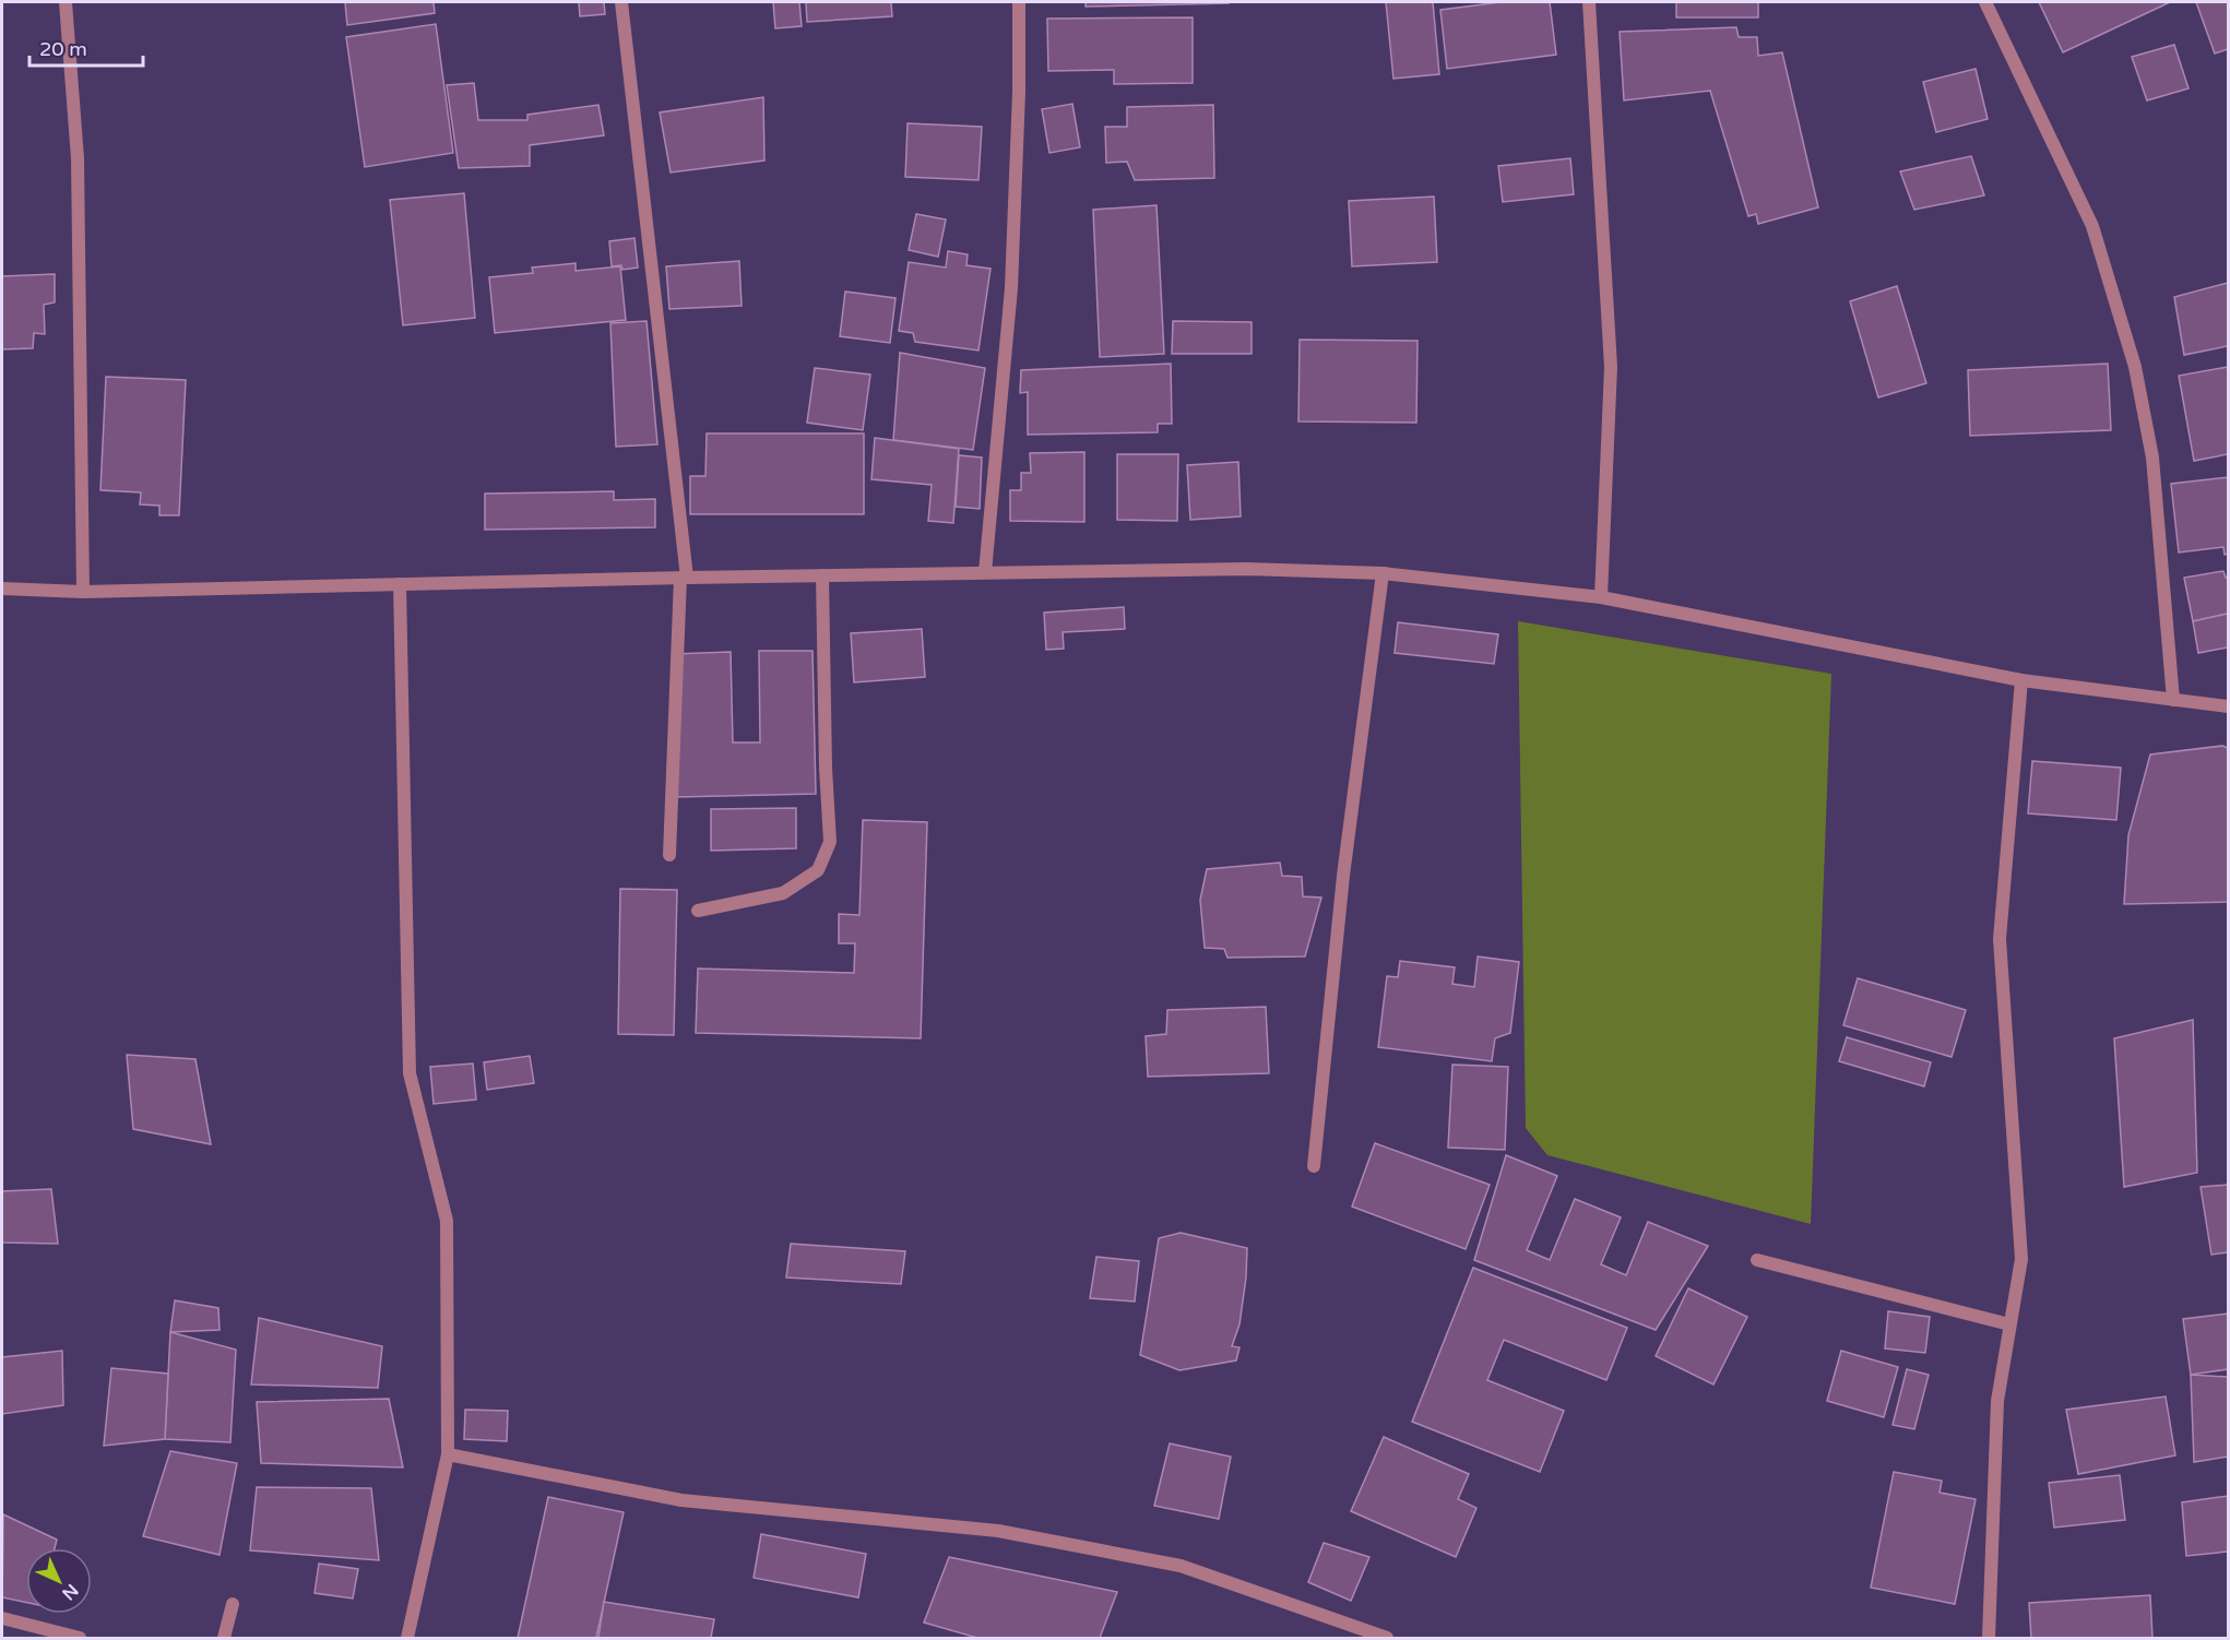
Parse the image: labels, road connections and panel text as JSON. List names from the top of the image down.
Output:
{
  "scale_bar": "20 m",
  "north": "bottom right"
}
